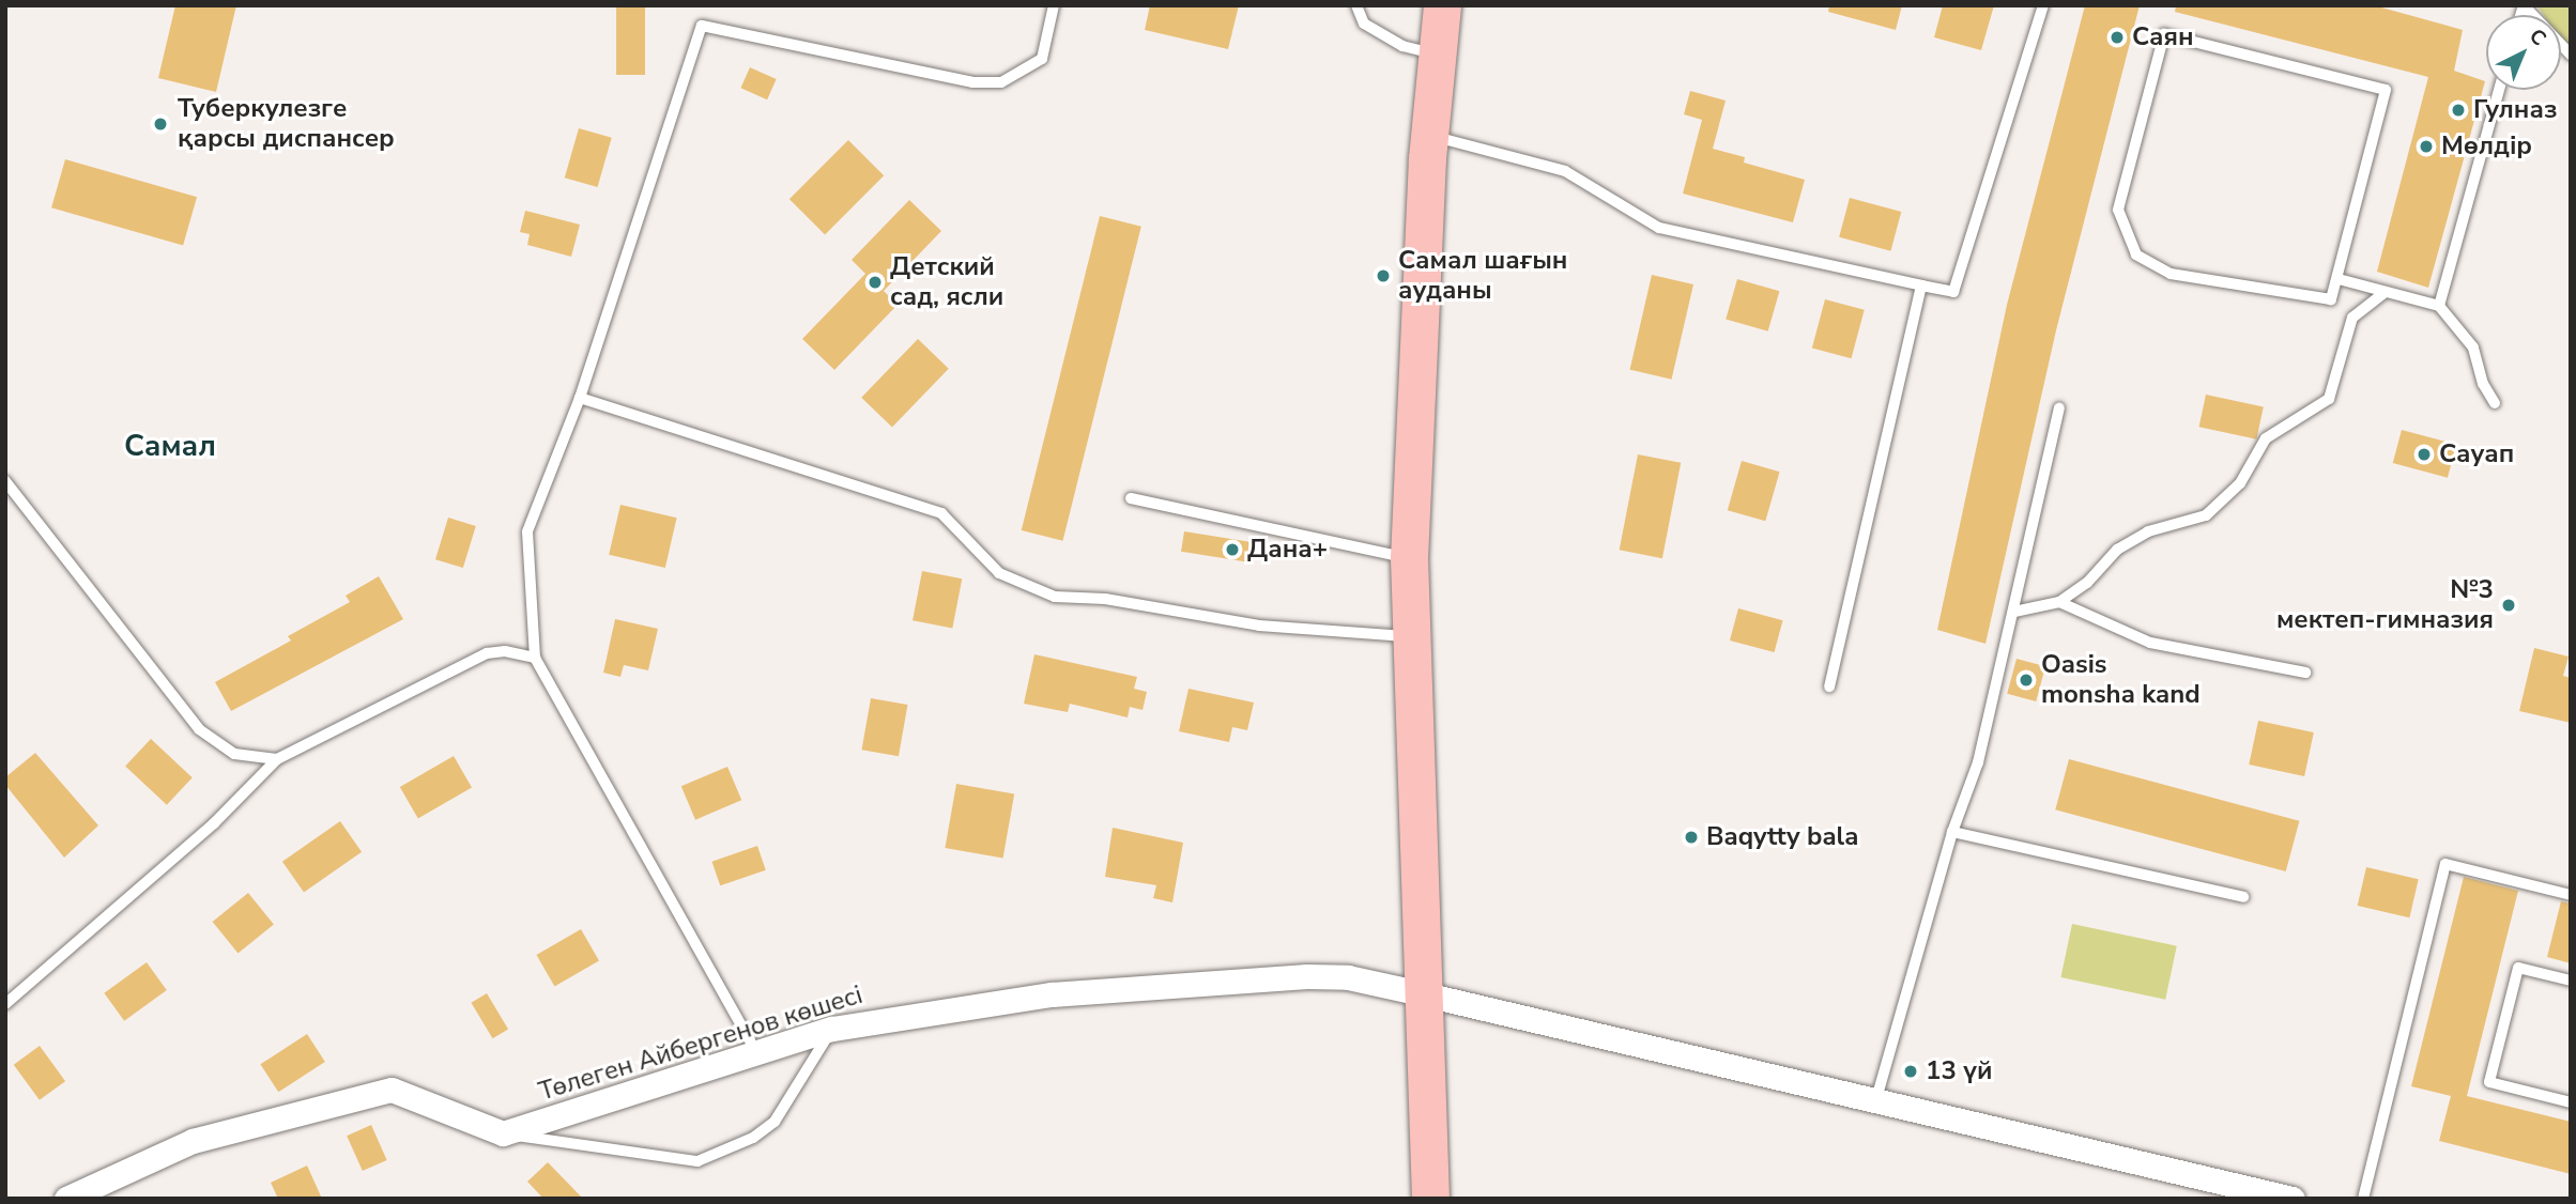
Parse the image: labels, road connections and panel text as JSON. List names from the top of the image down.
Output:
{
  "streets": {
    "street": ["Төлеген Айбергенов көшесі"]
  },
  "districts": ["Самал"],
  "places": [
    "Саян",
    "Гулназ",
    "Туберкулезге қарсы диспансер",
    "Мөлдір",
    "Самал шағын ауданы",
    "Детский сад, ясли",
    "Сауап",
    "Дана+",
    "№3 мектеп-гимназия",
    "Oasis monsha kand",
    "Baqytty bala",
    "13 үй"
  ],
  "north": "top right"
}
